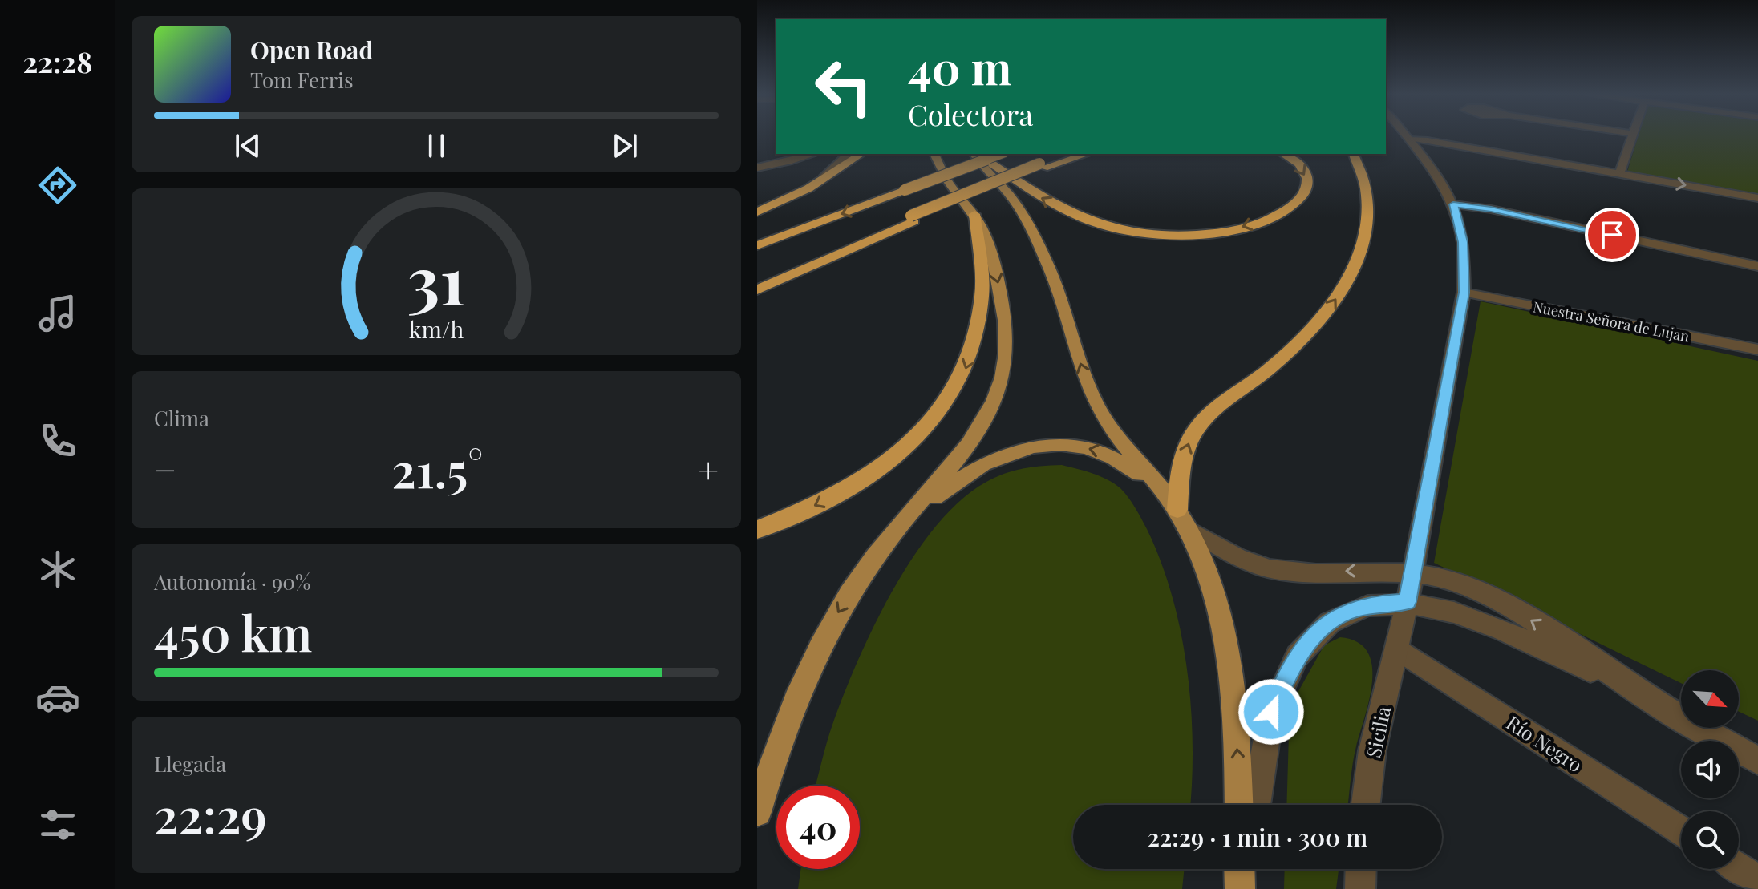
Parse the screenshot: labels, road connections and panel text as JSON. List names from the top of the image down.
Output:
{
  "streets": {
    "street": ["Nuestra Señora de Lujan", "Sicilia", "Río Negro"]
  },
  "crossings": [
    ["Nuestra Señora de Lujan", "Sicilia"],
    ["Sicilia", "Río Negro"]
  ],
  "north": "bottom right",
  "page": {
    "tabs": "22:28",
    "turn": ["40 m", "Colectora"],
    "song": ["Open Road", "Tom Ferris"],
    "tile": [
      "Clima",
      ["Autonomía · 90%", "450 km"],
      ["Llegada", "22:29"]
    ],
    "heat": ["−", "21.5°", "+"],
    "limit": "40",
    "trip": "22:29 · 1 min · 300 m",
    "gauge": ["31", "km/h"]
  }
}
